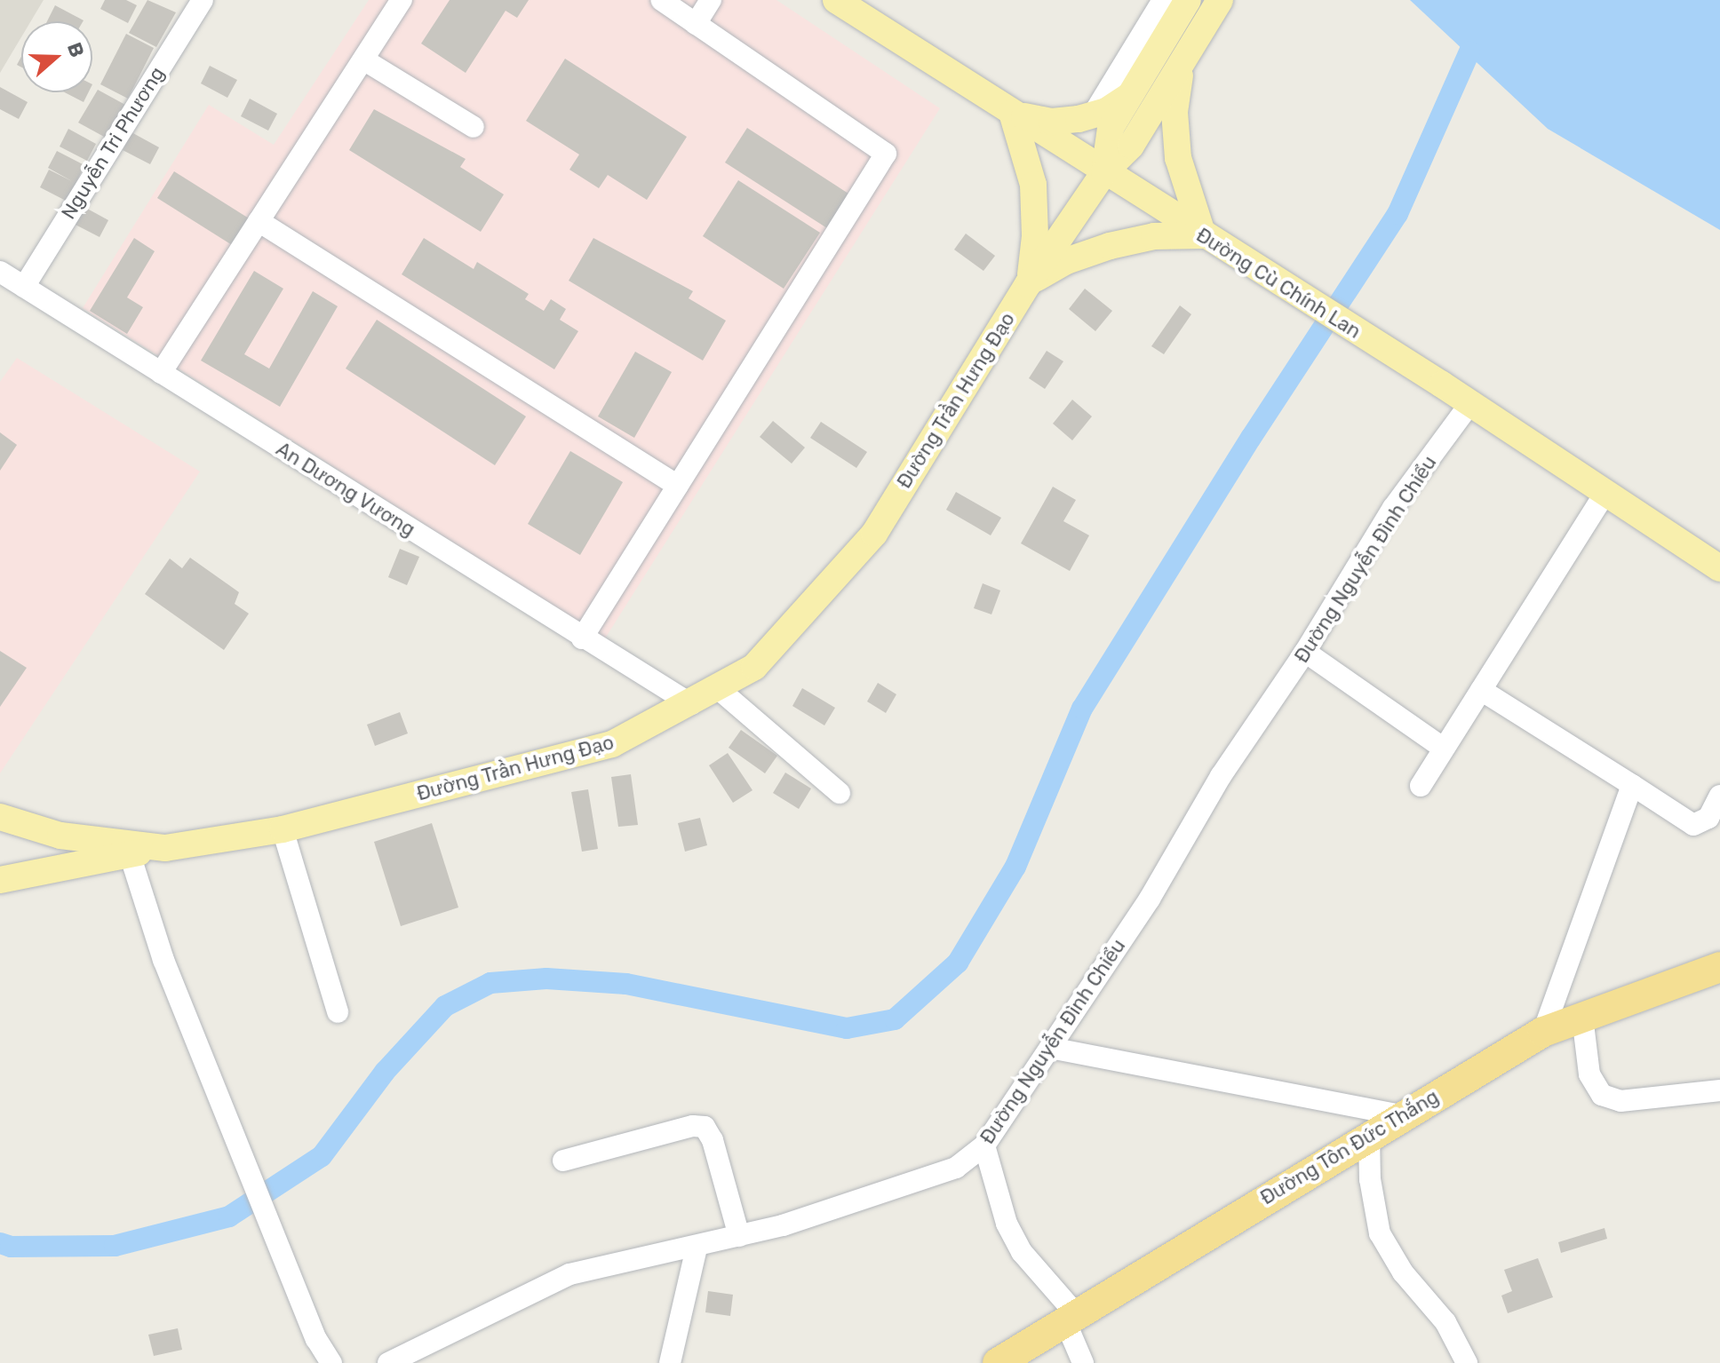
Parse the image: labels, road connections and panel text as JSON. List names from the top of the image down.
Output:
{
  "streets": {
    "highway": ["Đường Tôn Đức Thắng"],
    "main road": ["Đường Cù Chính Lan", "Đường Trần Hưng Đạo"],
    "street": ["Nguyễn Tri Phương", "An Dương Vương", "Đường Nguyễn Đình Chiểu"]
  },
  "crossings": [
    ["Nguyễn Tri Phương", "An Dương Vương"],
    ["Đường Cù Chính Lan", "Đường Trần Hưng Đạo"],
    ["Đường Cù Chính Lan", "Đường Nguyễn Đình Chiểu"],
    ["Đường Trần Hưng Đạo", "An Dương Vương"]
  ],
  "north": "right"
}
